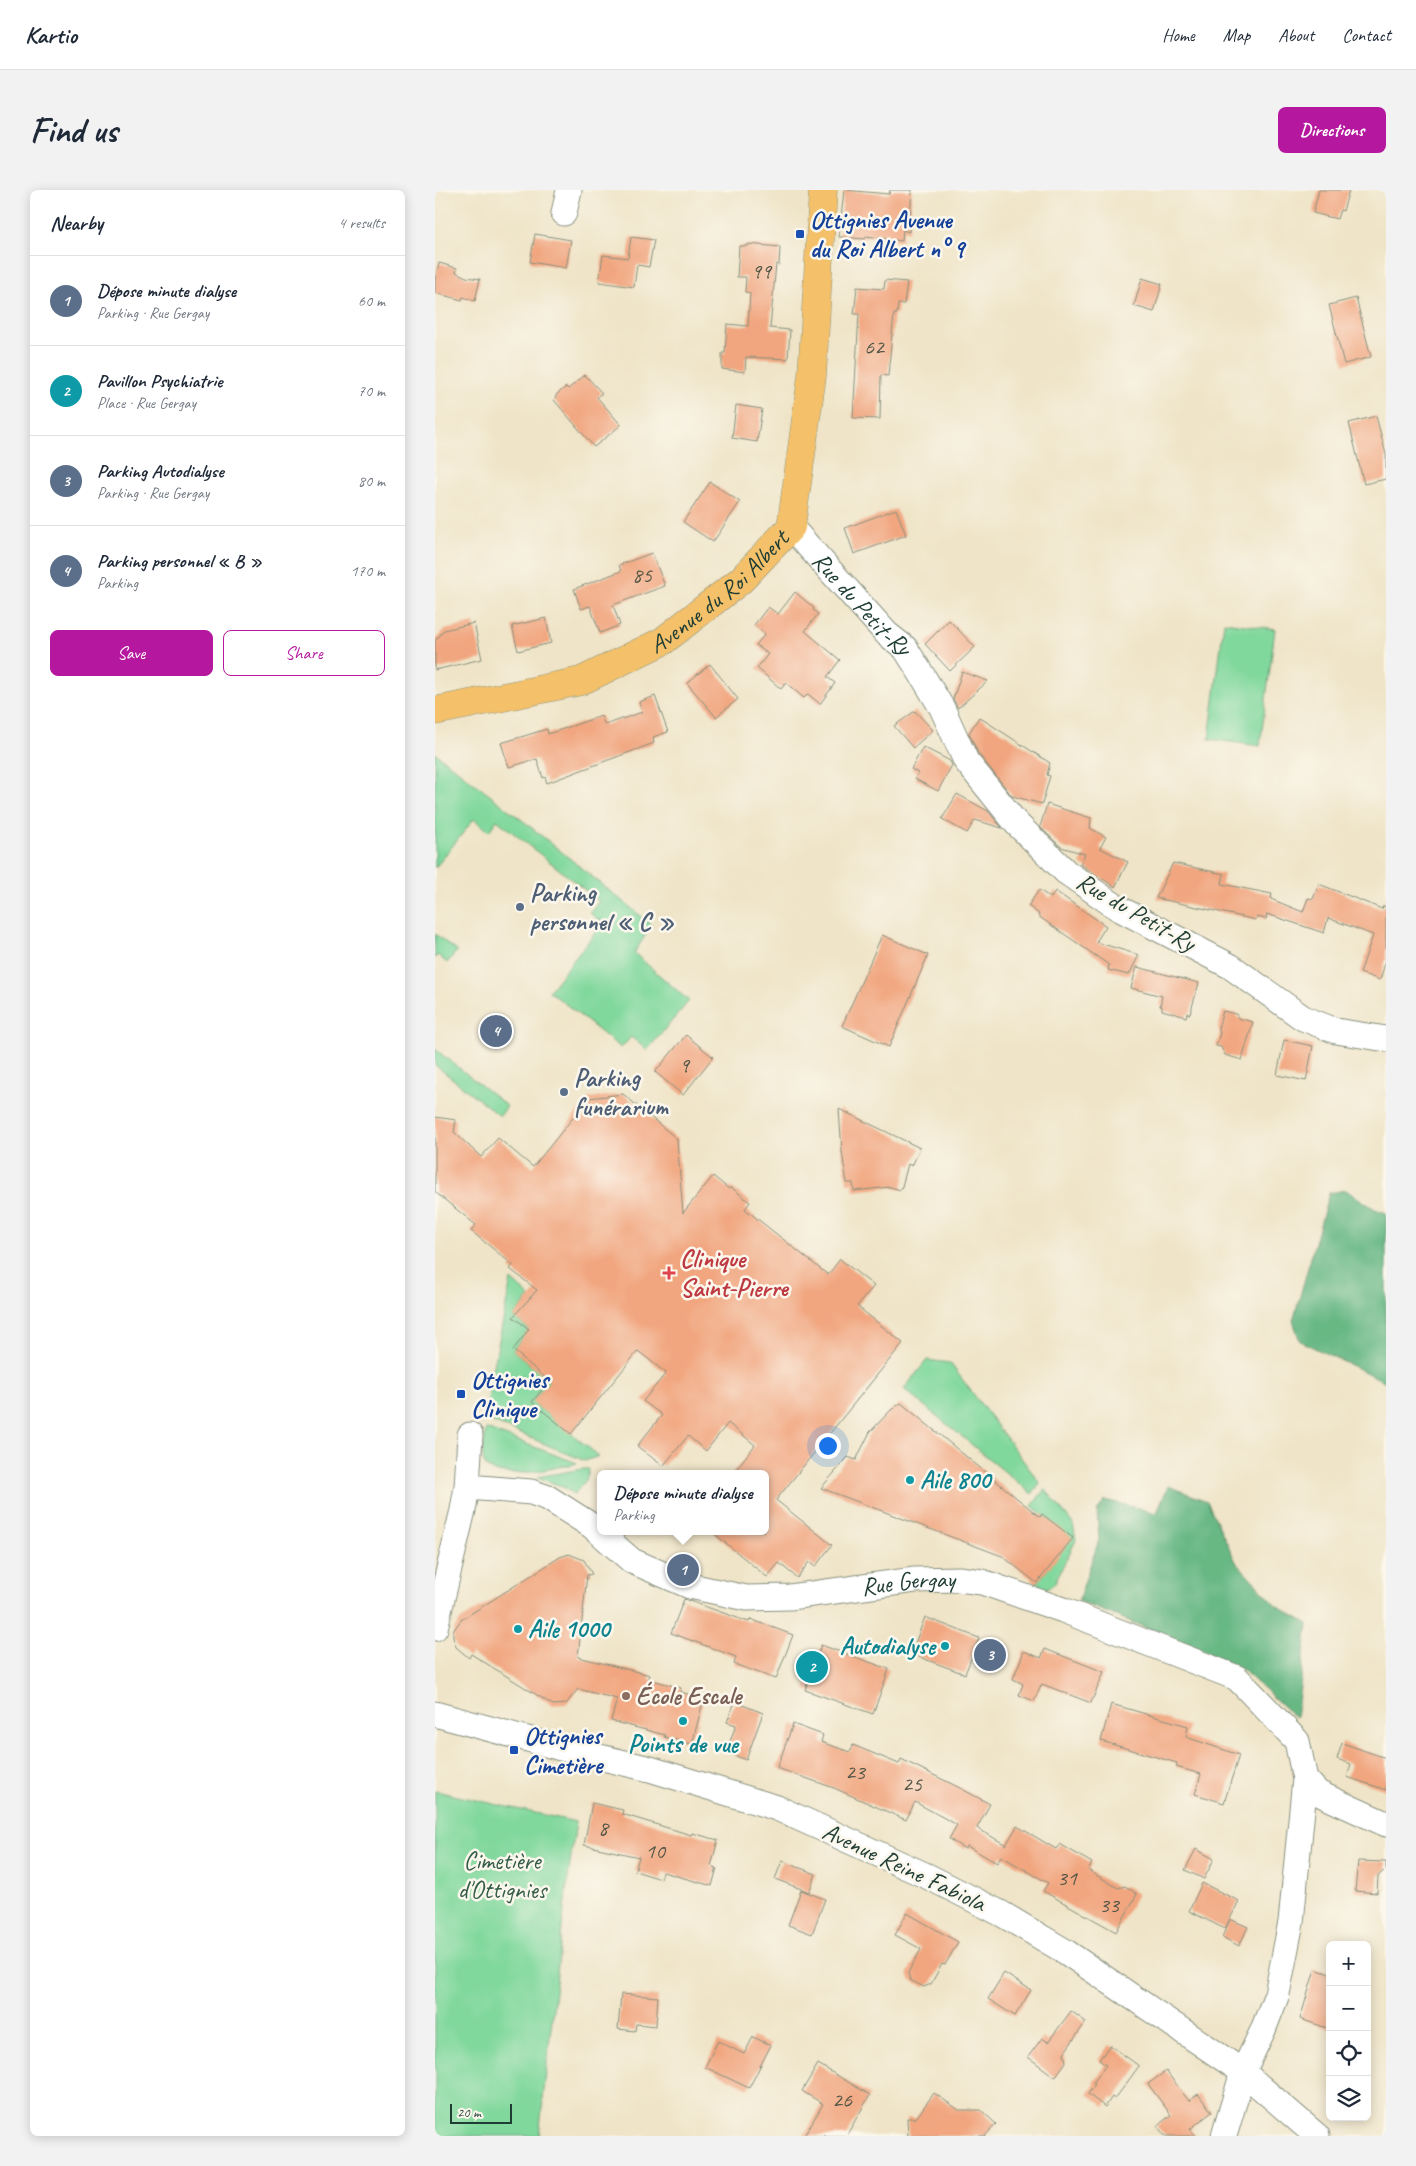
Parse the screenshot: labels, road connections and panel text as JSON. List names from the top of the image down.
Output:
{
  "streets": {
    "main road": ["Avenue du Roi Albert"],
    "street": ["Rue du Petit-Ry", "Rue Gergay", "Avenue Reine Fabiola"]
  },
  "crossings": [
    ["Avenue du Roi Albert", "Rue du Petit-Ry"],
    ["Rue Gergay", "Avenue Reine Fabiola"]
  ],
  "parks": ["Cimetière d'Ottignies"],
  "places": {
    "transit": ["Ottignies Avenue du Roi Albert n° 9", "Ottignies Clinique", "Ottignies Cimetière"],
    "other": [
      "Parking personnel « C »",
      "Parking funérarium",
      "Aile 800",
      "Aile 1000",
      "Autodialyse",
      "École Escale",
      "Points de vue"
    ],
    "health": ["Clinique Saint-Pierre"]
  },
  "house_numbers": [
    "99",
    "62",
    "85",
    "9",
    "23",
    "25",
    "8",
    "10",
    "31",
    "33",
    "26"
  ],
  "scale_bar": "20 m",
  "page": {
    "header": "Kartio",
    "nav": [
      "Home",
      "Map",
      "About",
      "Contact"
    ],
    "buttons": [
      "Directions",
      ["Save", "Share"]
    ],
    "title": "Find us",
    "heading": ["Nearby", "4 results"],
    "list": [
      {
        "mark": "1",
        "name": "Dépose minute dialyse",
        "note": "Parking · Rue Gergay",
        "value": "60 m"
      },
      {
        "mark": "2",
        "name": "Pavillon Psychiatrie",
        "note": "Place · Rue Gergay",
        "value": "70 m"
      },
      {
        "mark": "3",
        "name": "Parking Autodialyse",
        "note": "Parking · Rue Gergay",
        "value": "80 m"
      },
      {
        "mark": "4",
        "name": "Parking personnel « B »",
        "note": "Parking",
        "value": "170 m"
      }
    ],
    "pins": [
      "4",
      "1",
      "3",
      "2"
    ],
    "popup": ["Dépose minute dialyse", "Parking"],
    "map_buttons": ["+", "−"],
    "scale": "20 m"
  }
}
